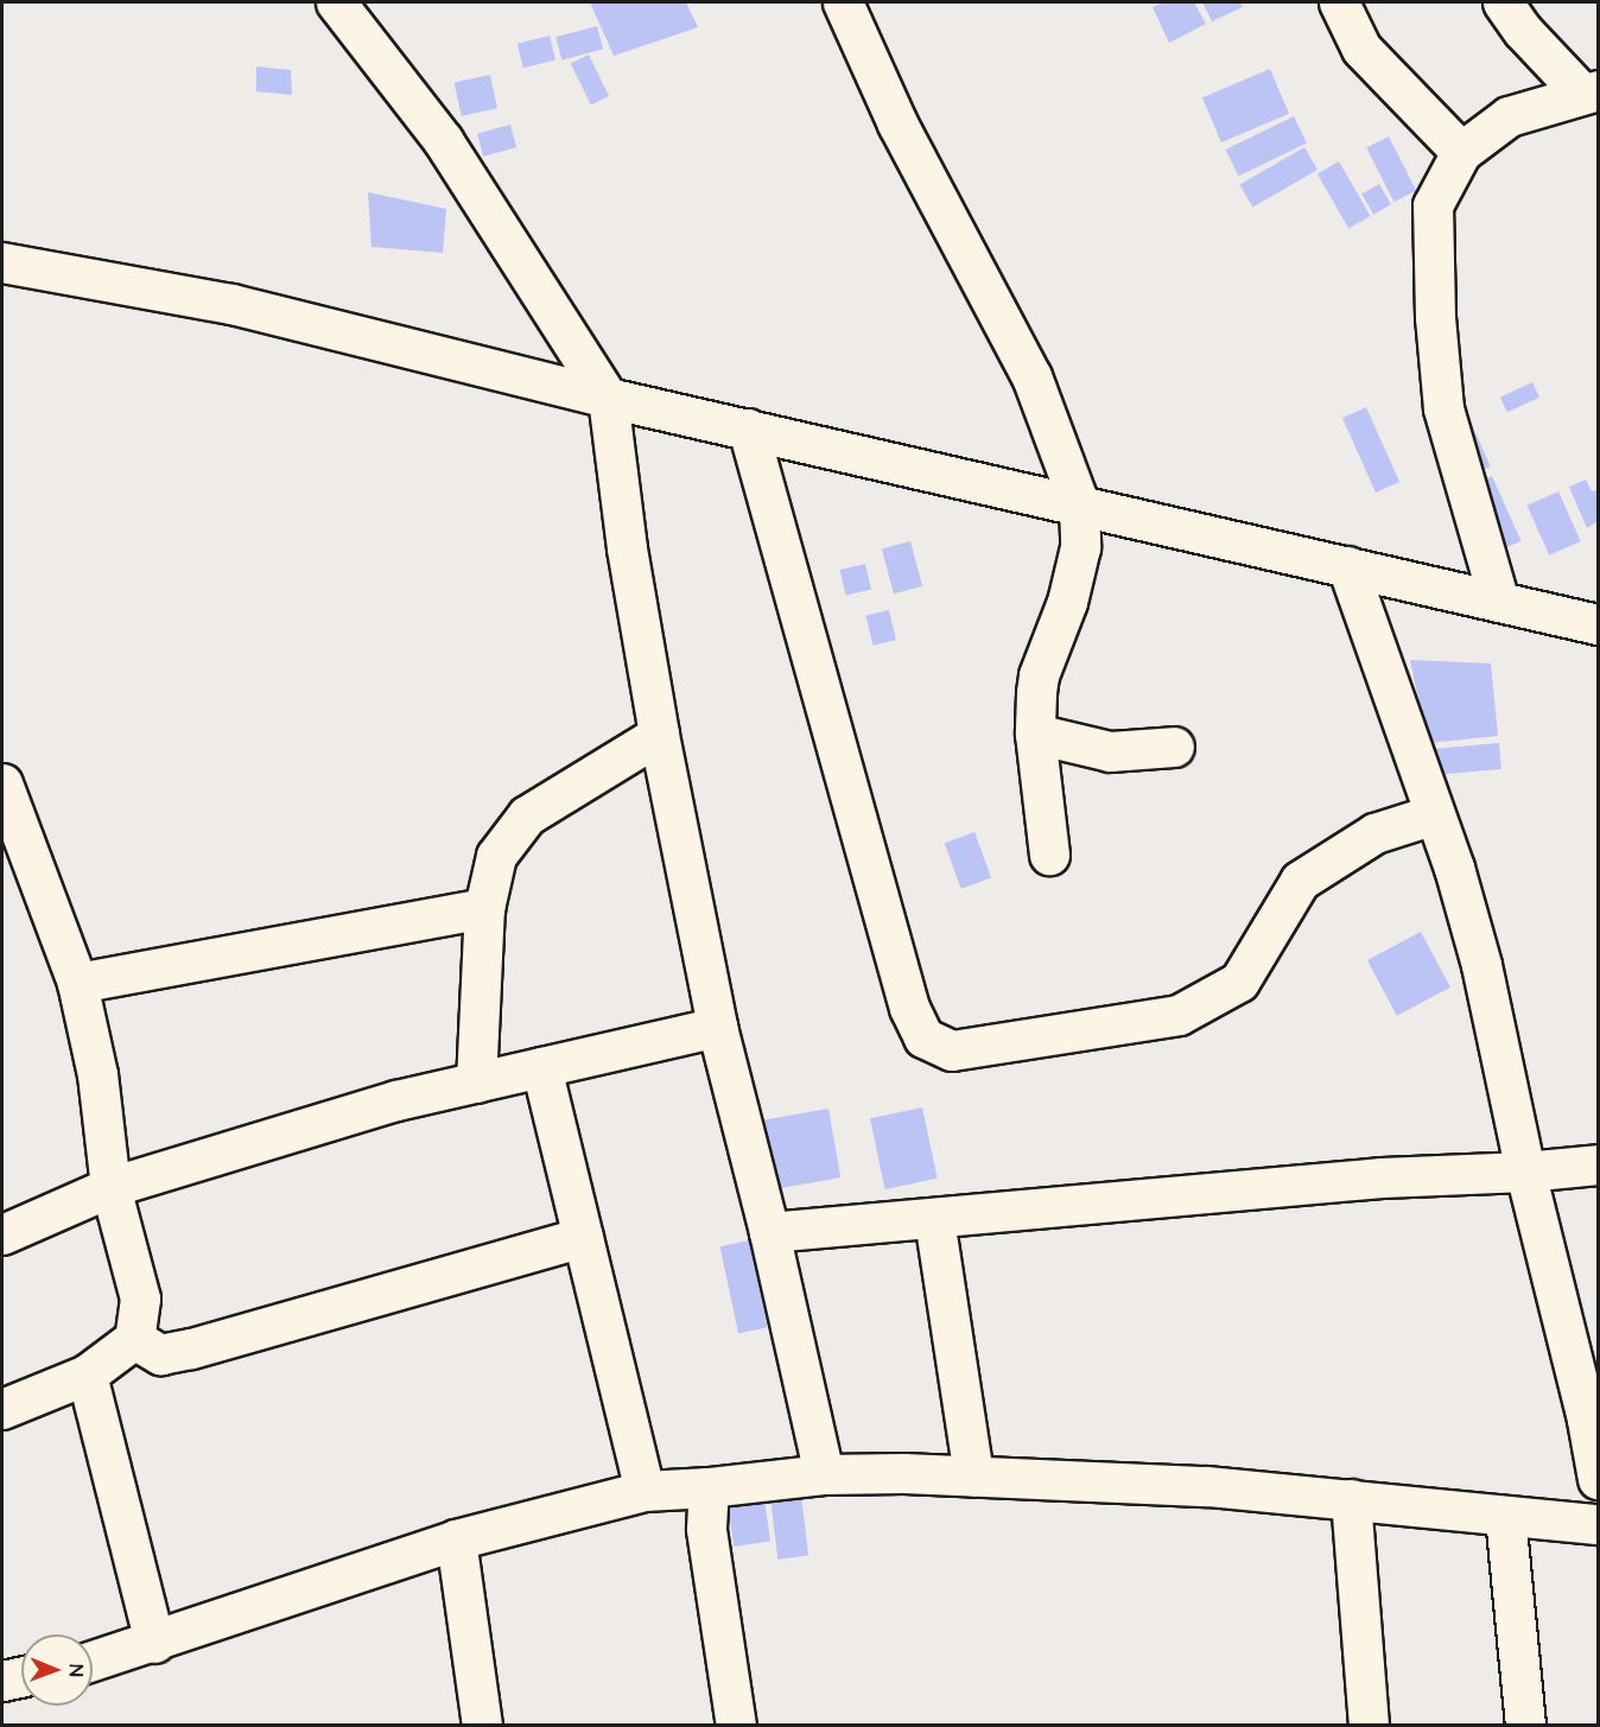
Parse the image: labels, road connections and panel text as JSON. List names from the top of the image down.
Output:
{
  "north": "right"
}
